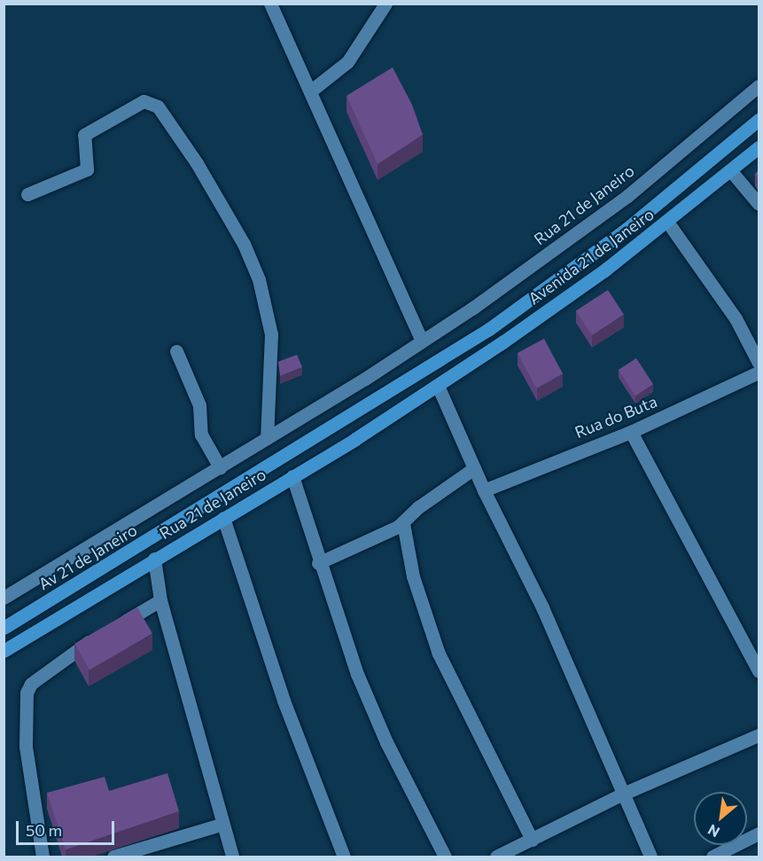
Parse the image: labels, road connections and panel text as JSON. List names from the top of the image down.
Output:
{
  "streets": {
    "main road": ["Rua 21 de Janeiro", "Avenida 21 de Janeiro", "Av 21 de Janeiro"],
    "street": ["Rua do Buta"]
  },
  "crossings": [
    ["Rua 21 de Janeiro", "Avenida 21 de Janeiro"],
    ["Avenida 21 de Janeiro", "Av 21 de Janeiro"]
  ],
  "scale_bar": "50 m",
  "north": "bottom left"
}
